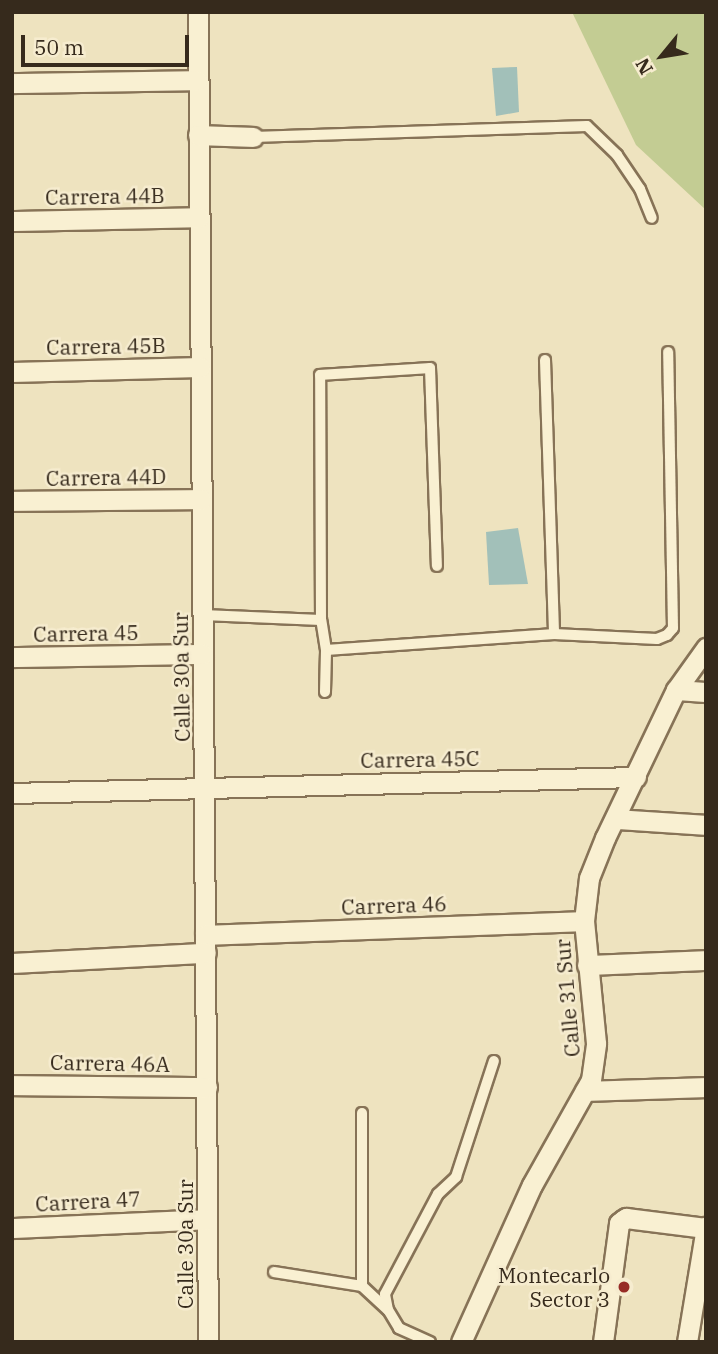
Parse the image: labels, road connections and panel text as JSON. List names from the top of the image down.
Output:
{
  "streets": {
    "street": [
      "Carrera 44B",
      "Carrera 45B",
      "Carrera 44D",
      "Carrera 45",
      "Calle 30a Sur",
      "Carrera 45C",
      "Carrera 46",
      "Calle 31 Sur",
      "Carrera 46A",
      "Carrera 47"
    ]
  },
  "crossings": [
    ["Carrera 44B", "Calle 30a Sur"],
    ["Carrera 45B", "Calle 30a Sur"],
    ["Carrera 44D", "Calle 30a Sur"],
    ["Carrera 45", "Calle 30a Sur"],
    ["Calle 30a Sur", "Carrera 45C"],
    ["Calle 30a Sur", "Carrera 46"],
    ["Calle 30a Sur", "Carrera 46A"],
    ["Calle 30a Sur", "Carrera 47"],
    ["Carrera 45C", "Calle 31 Sur"],
    ["Carrera 46", "Calle 31 Sur"]
  ],
  "places": ["Montecarlo Sector 3"],
  "scale_bar": "50 m",
  "north": "bottom left"
}
